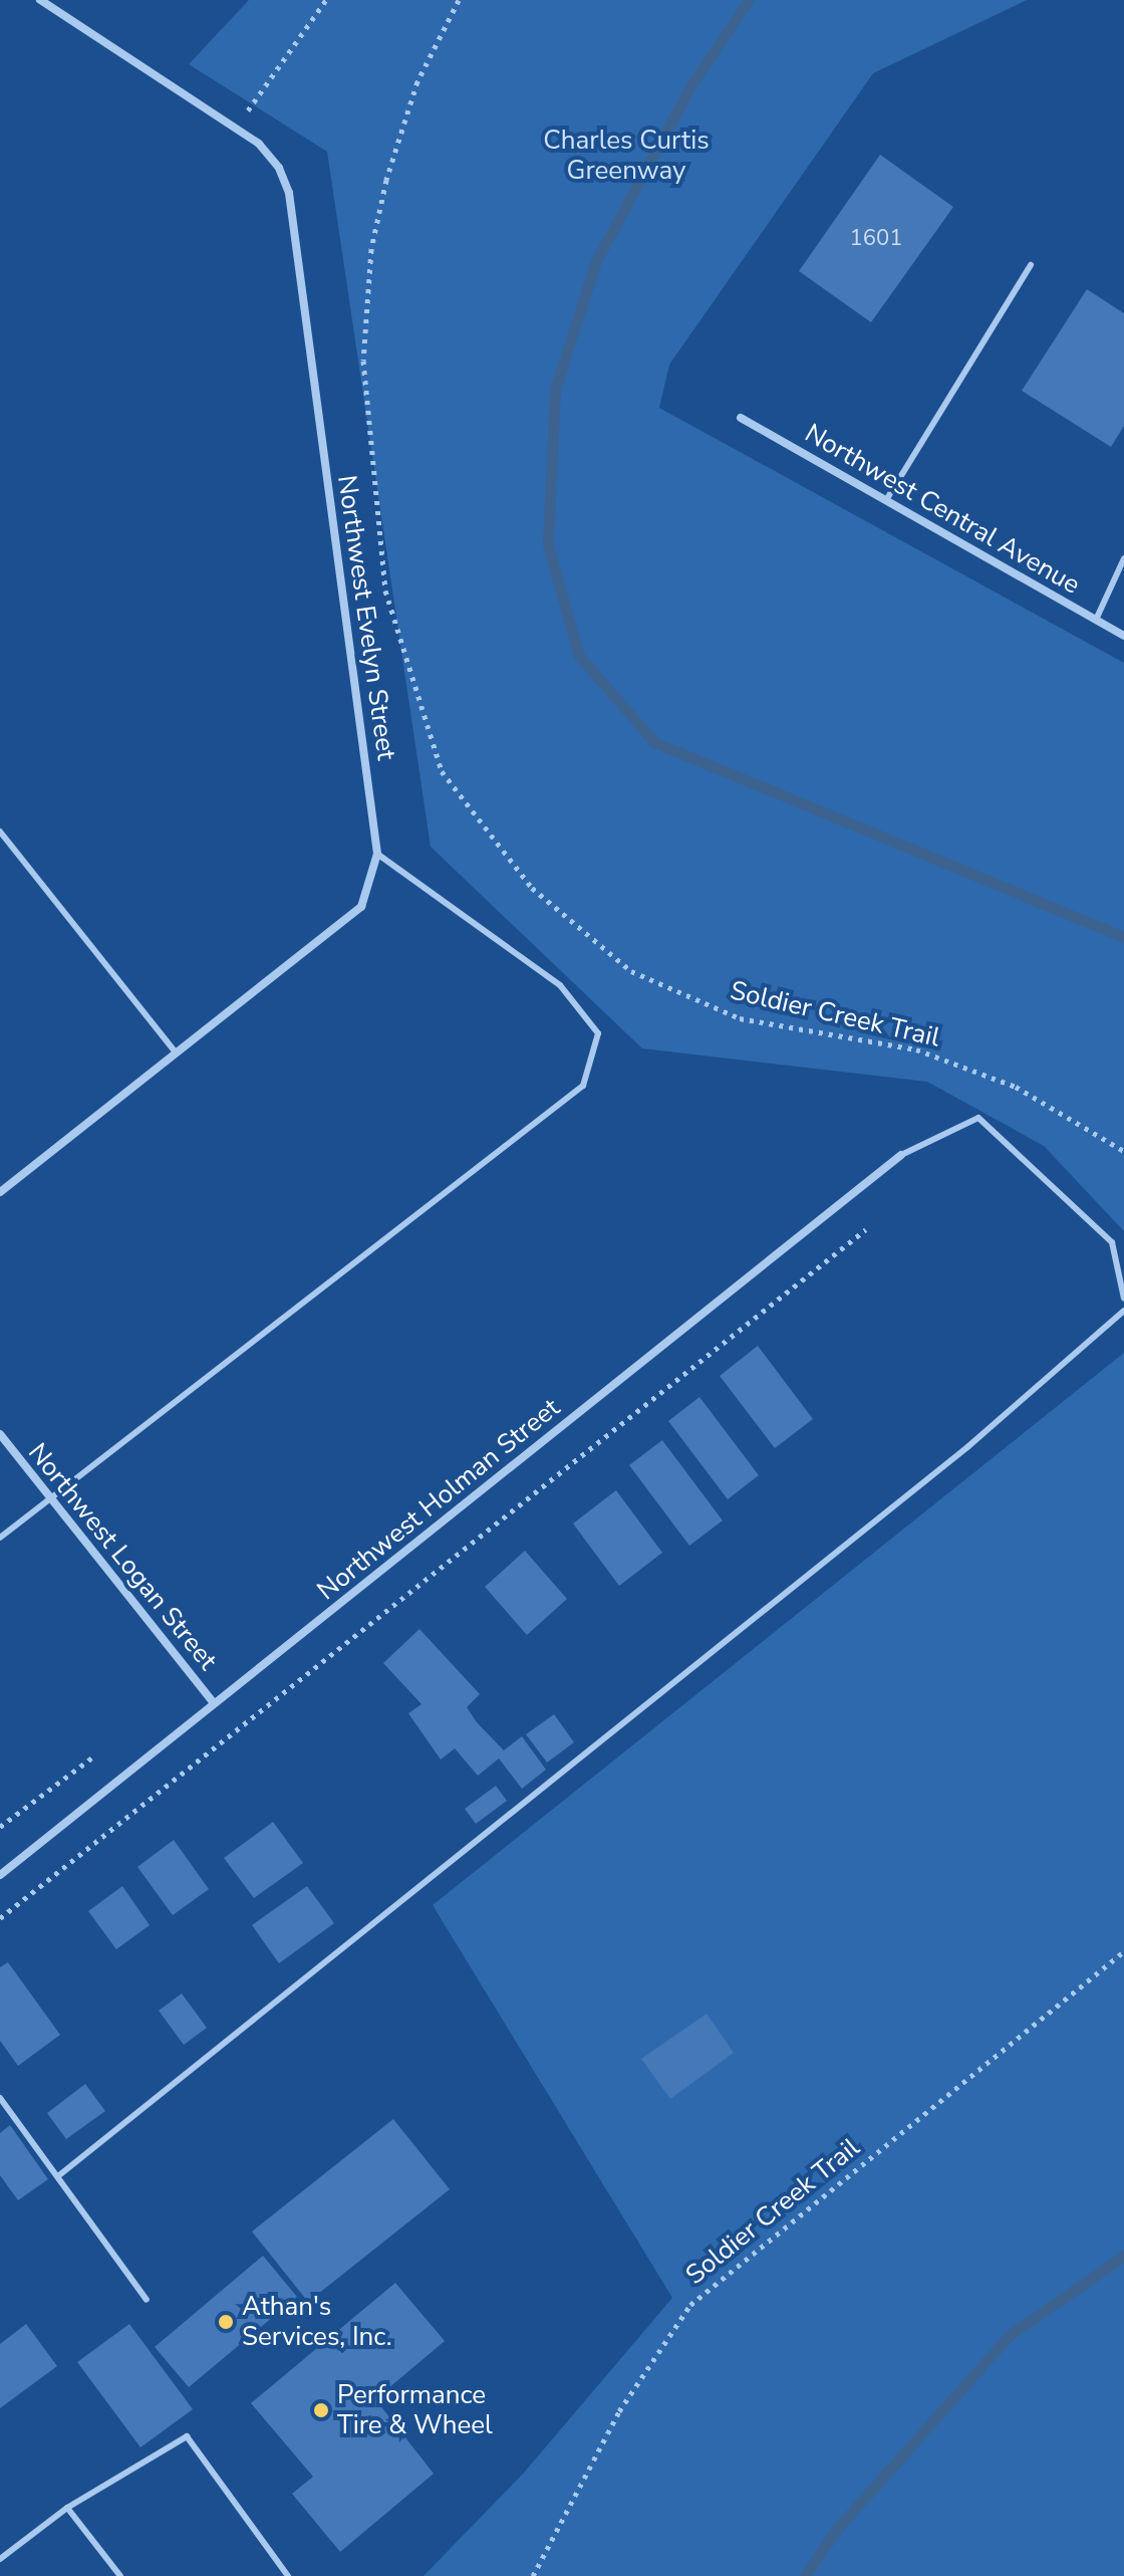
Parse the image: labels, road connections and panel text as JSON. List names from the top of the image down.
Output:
{
  "streets": {
    "street": [
      "Northwest Central Avenue",
      "Northwest Evelyn Street",
      "Northwest Holman Street",
      "Northwest Logan Street"
    ],
    "path": ["Soldier Creek Trail"]
  },
  "crossings": [
    ["Northwest Holman Street", "Northwest Logan Street"]
  ],
  "parks": ["Charles Curtis Greenway"],
  "places": ["Athan's Services, Inc.", "Performance Tire & Wheel"],
  "house_numbers": ["1601"]
}
